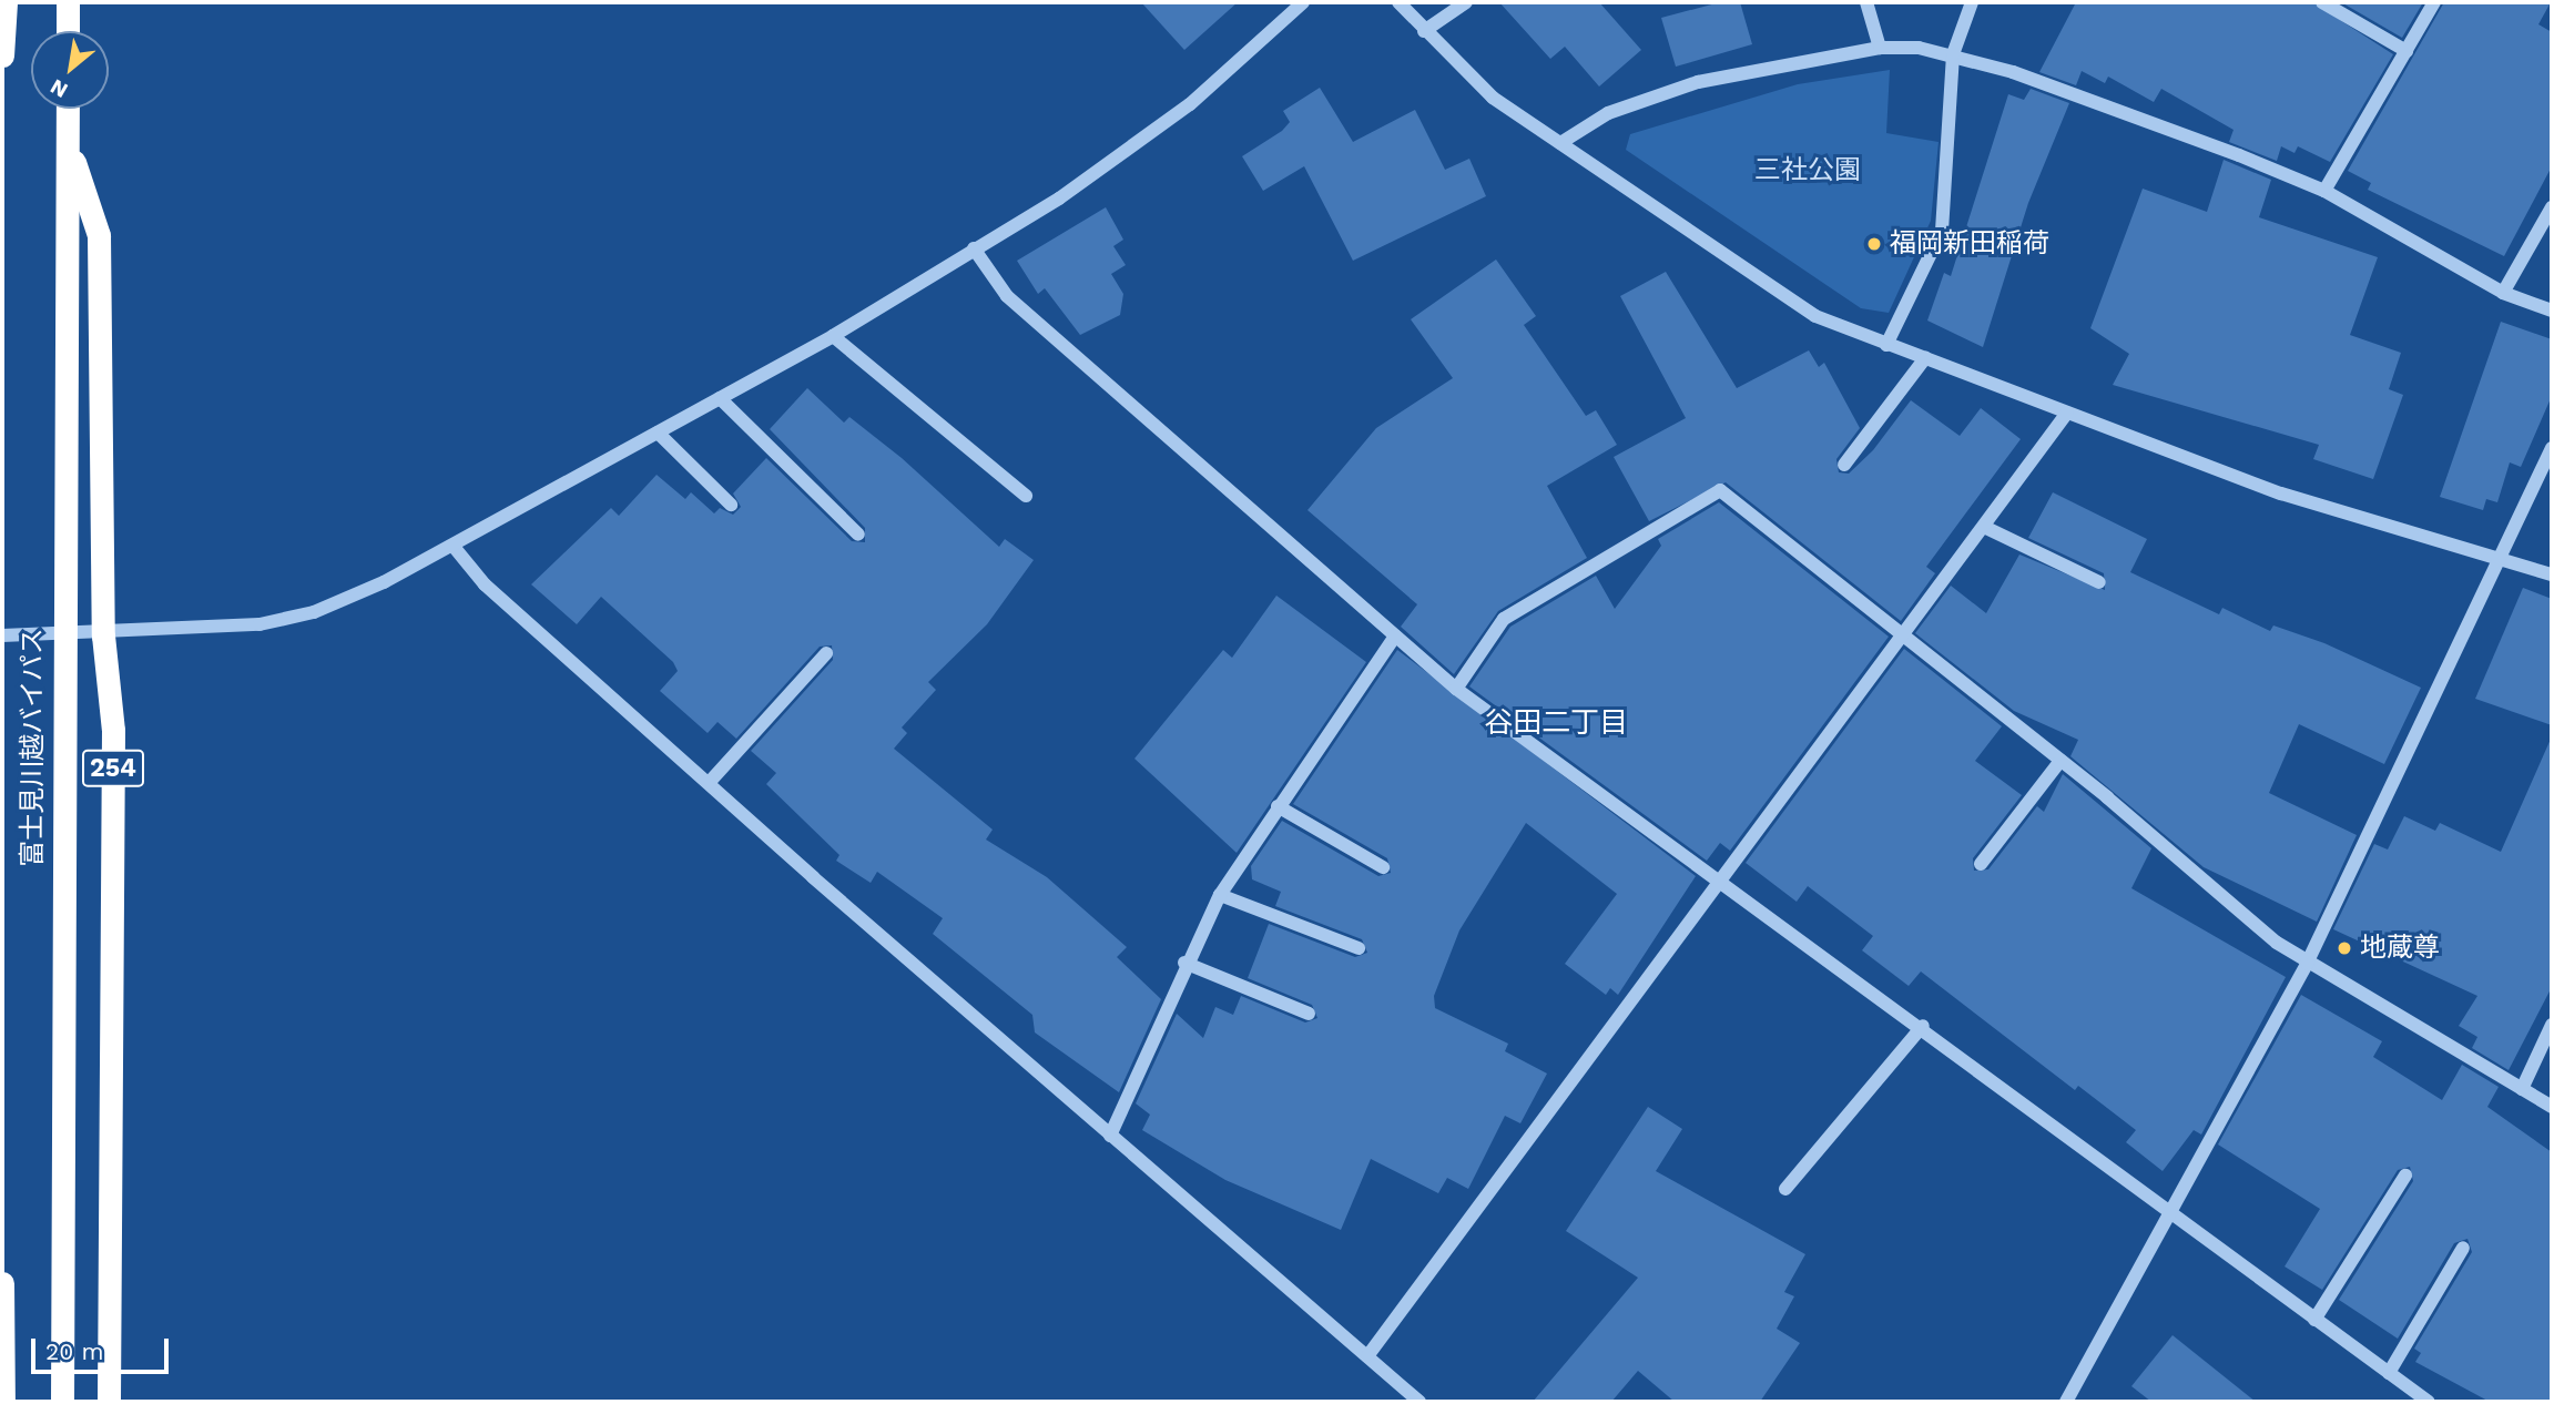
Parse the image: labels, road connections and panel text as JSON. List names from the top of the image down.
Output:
{
  "streets": {
    "highway": ["富士見川越バイパス", "254"]
  },
  "crossings": [
    ["富士見川越バイパス", "254"]
  ],
  "districts": ["谷田二丁目"],
  "parks": ["三社公園"],
  "places": ["福岡新田稲荷", "地蔵尊"],
  "scale_bar": "20 m",
  "north": "bottom left"
}
